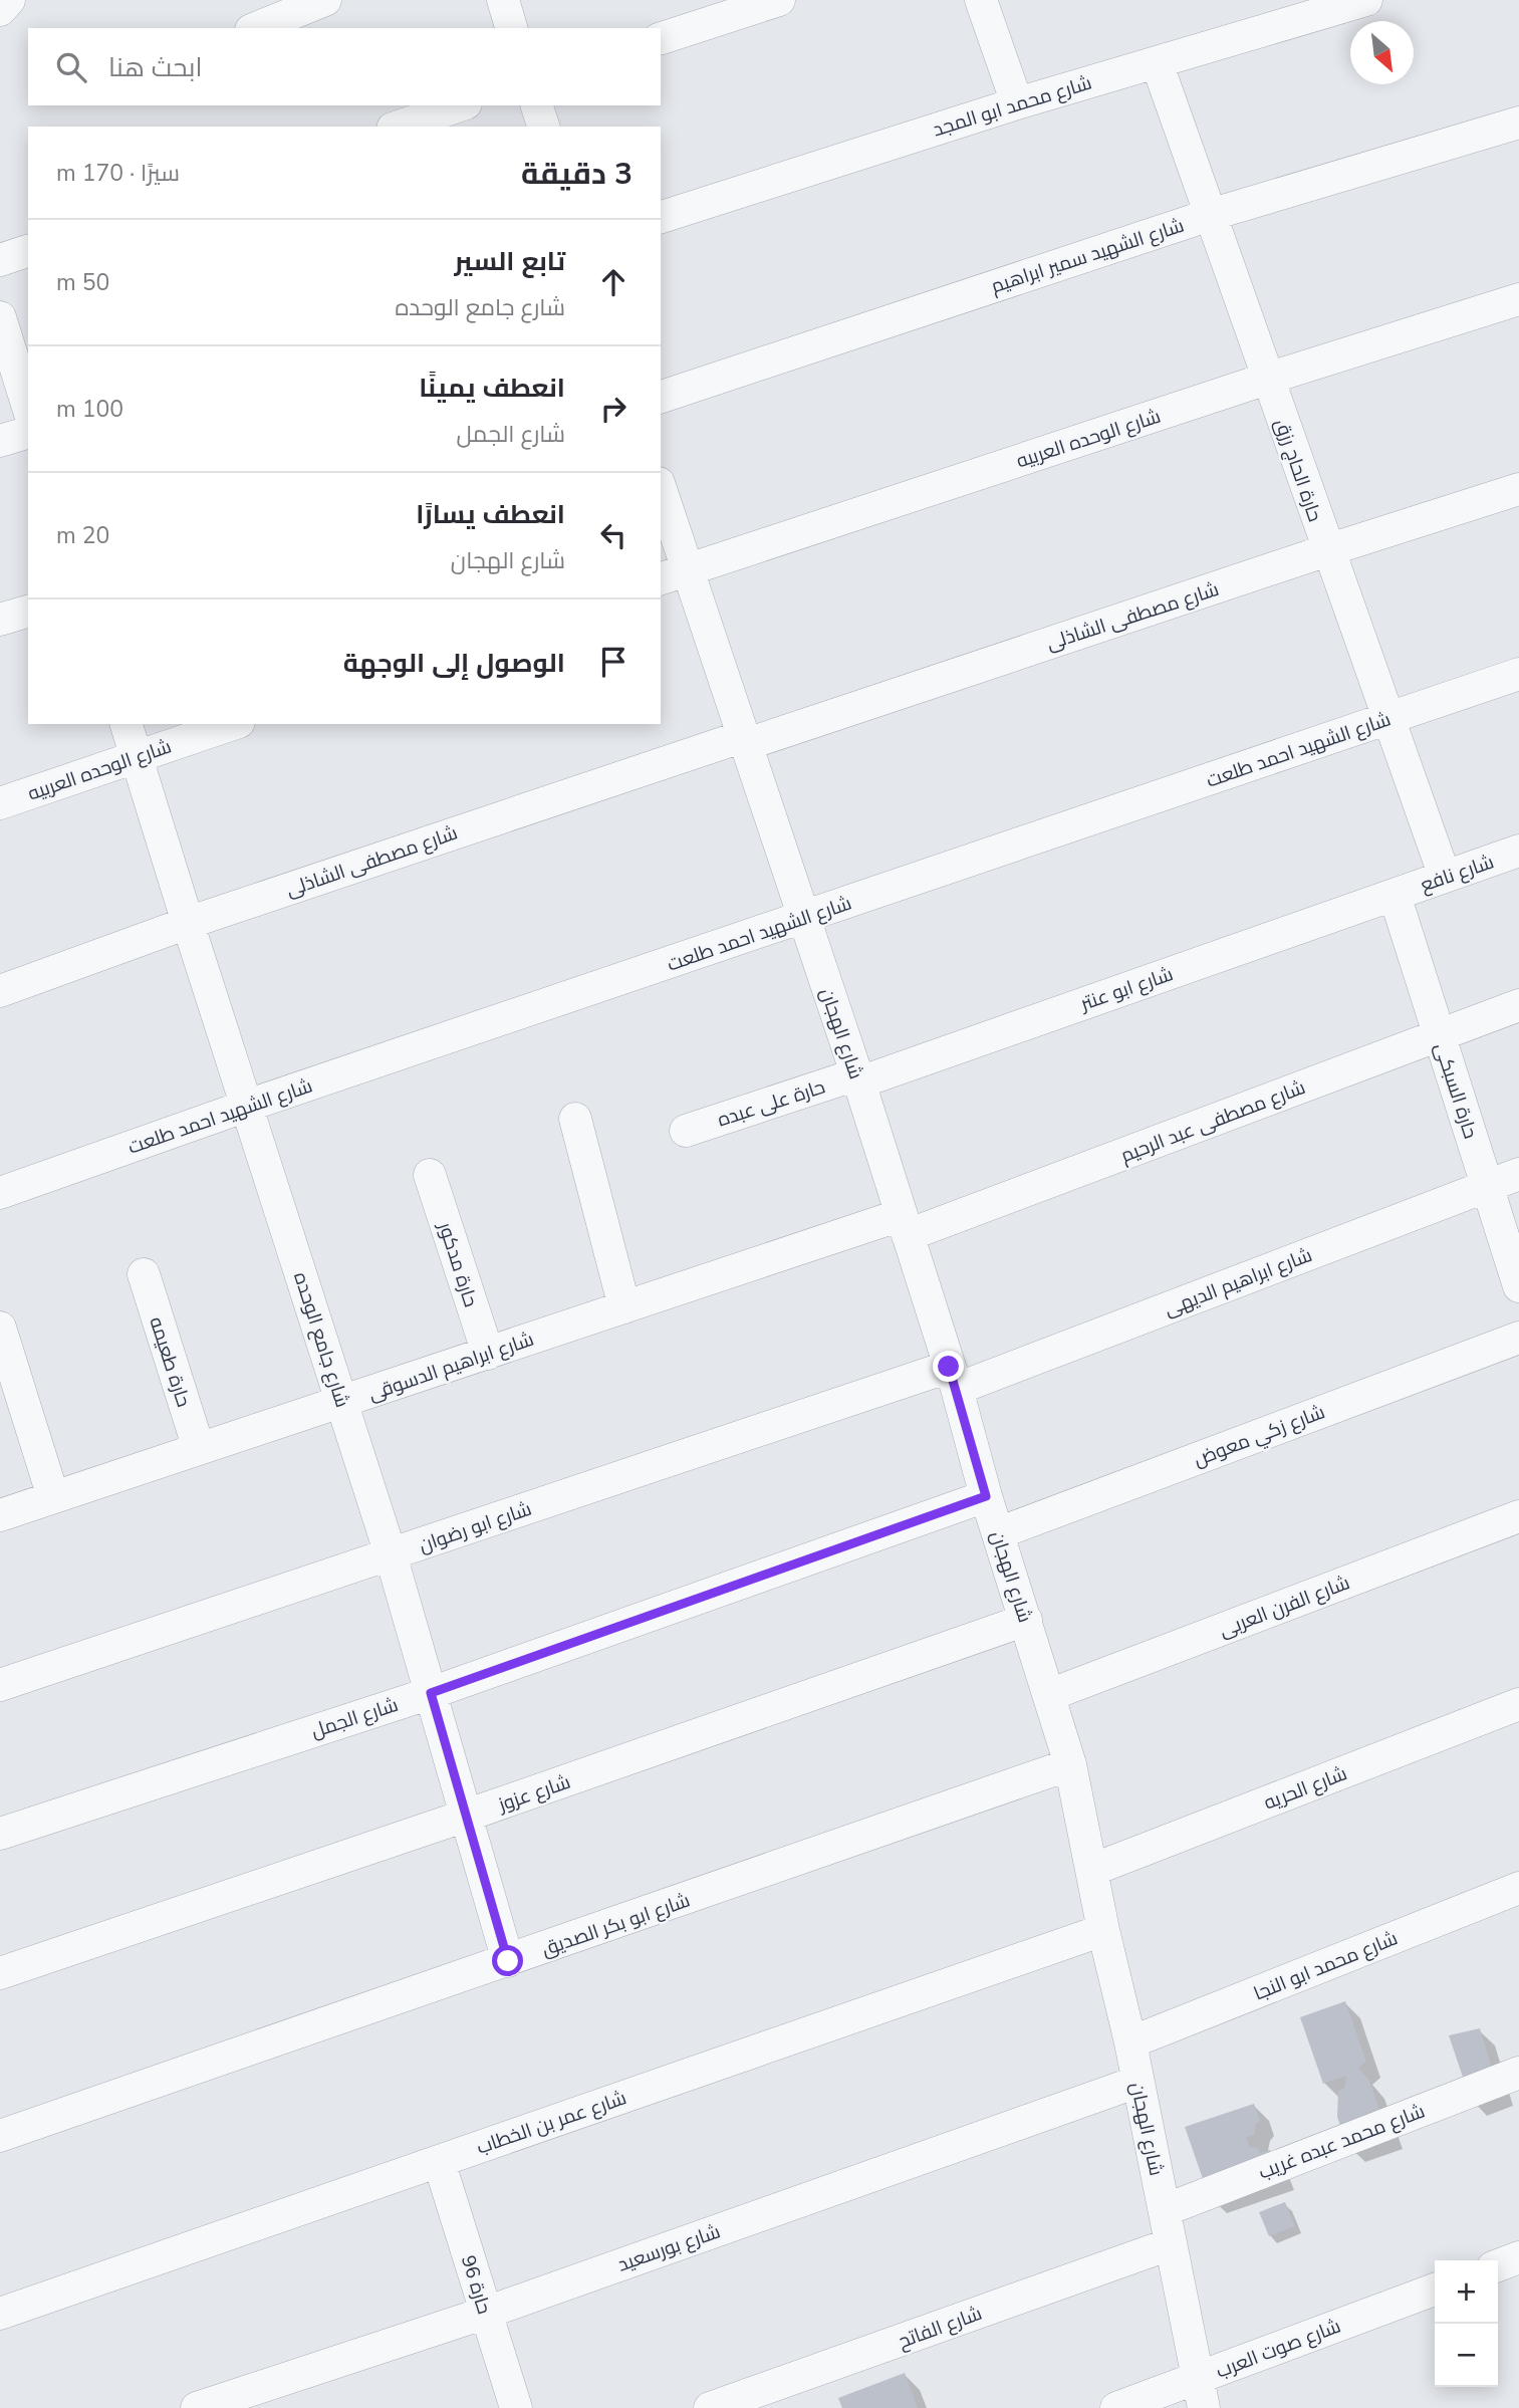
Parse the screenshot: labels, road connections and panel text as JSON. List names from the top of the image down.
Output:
{
  "streets": {
    "street": [
      "شارع محمد ابو المجد",
      "شارع الشهيد سمير ابراهيم",
      "شارع الوحده العربيه",
      "حارة الحاج رزق",
      "شارع مصطفى الشاذلى",
      "شارع الشهيد احمد طلعت",
      "شارع نافع",
      "شارع ابو عنتر",
      "شارع الهجان",
      "حارة السبكى",
      "حارة على عبده",
      "شارع مصطفى عبد الرحيم",
      "حارة مدكور",
      "شارع ابراهيم الديهى",
      "شارع جامع الوحده",
      "حارة طعيمه",
      "شارع ابراهيم الدسوقى",
      "شارع زكي معوض",
      "شارع ابو رضوان",
      "شارع الفرن العربى",
      "شارع الجمل",
      "شارع الحريه",
      "شارع عزوز",
      "شارع ابو بكر الصديق",
      "شارع محمد ابو النجا",
      "شارع عمر بن الخطاب",
      "شارع محمد عبده غريب",
      "شارع بورسعيد",
      "حارة 96",
      "شارع الفاتح",
      "شارع صوت العرب"
    ]
  },
  "crossings": [
    ["شارع محمد ابو المجد", "حارة الحاج رزق"],
    ["شارع الشهيد سمير ابراهيم", "حارة الحاج رزق"],
    ["شارع الوحده العربيه", "حارة الحاج رزق"],
    ["شارع الوحده العربيه", "شارع الهجان"],
    ["شارع الوحده العربيه", "شارع جامع الوحده"],
    ["حارة الحاج رزق", "شارع مصطفى الشاذلى"],
    ["حارة الحاج رزق", "شارع الشهيد احمد طلعت"],
    ["حارة الحاج رزق", "شارع نافع"],
    ["شارع مصطفى الشاذلى", "شارع الهجان"],
    ["شارع مصطفى الشاذلى", "شارع جامع الوحده"],
    ["شارع الشهيد احمد طلعت", "شارع الهجان"],
    ["شارع الشهيد احمد طلعت", "شارع جامع الوحده"],
    ["شارع نافع", "شارع ابو عنتر"],
    ["شارع نافع", "حارة السبكى"],
    ["شارع ابو عنتر", "شارع الهجان"],
    ["شارع ابو عنتر", "حارة السبكى"],
    ["شارع ابو عنتر", "حارة على عبده"],
    ["شارع الهجان", "حارة على عبده"],
    ["شارع الهجان", "شارع مصطفى عبد الرحيم"],
    ["شارع الهجان", "شارع ابراهيم الديهى"],
    ["شارع الهجان", "شارع ابراهيم الدسوقى"],
    ["شارع الهجان", "شارع زكي معوض"],
    ["شارع الهجان", "شارع ابو رضوان"],
    ["شارع الهجان", "شارع الفرن العربى"],
    ["شارع الهجان", "شارع الجمل"],
    ["شارع الهجان", "شارع الحريه"],
    ["شارع الهجان", "شارع عزوز"],
    ["شارع الهجان", "شارع ابو بكر الصديق"],
    ["شارع الهجان", "شارع محمد ابو النجا"],
    ["شارع الهجان", "شارع عمر بن الخطاب"],
    ["شارع الهجان", "شارع محمد عبده غريب"],
    ["شارع الهجان", "شارع بورسعيد"],
    ["شارع الهجان", "شارع الفاتح"],
    ["شارع الهجان", "شارع صوت العرب"],
    ["حارة السبكى", "شارع مصطفى عبد الرحيم"],
    ["حارة السبكى", "شارع ابراهيم الديهى"],
    ["شارع مصطفى عبد الرحيم", "شارع ابراهيم الدسوقى"],
    ["حارة مدكور", "شارع ابراهيم الدسوقى"],
    ["شارع ابراهيم الديهى", "شارع ابو رضوان"],
    ["شارع جامع الوحده", "شارع ابراهيم الدسوقى"],
    ["شارع جامع الوحده", "شارع ابو رضوان"],
    ["شارع جامع الوحده", "شارع الجمل"],
    ["شارع جامع الوحده", "شارع عزوز"],
    ["شارع جامع الوحده", "شارع ابو بكر الصديق"],
    ["حارة طعيمه", "شارع ابراهيم الدسوقى"],
    ["شارع عمر بن الخطاب", "حارة 96"],
    ["شارع بورسعيد", "حارة 96"]
  ],
  "north": "bottom right",
  "page": {
    "search": "ابحث هنا",
    "heading": ["3 دقيقة", "سيرًا · 170 m"],
    "list": [
      ["تابع السير", "شارع جامع الوحده", "50 m"],
      ["انعطف يمينًا", "شارع الجمل", "100 m"],
      ["انعطف يسارًا", "شارع الهجان", "20 m"],
      "الوصول إلى الوجهة"
    ],
    "map_buttons": ["+", "−"]
  }
}
